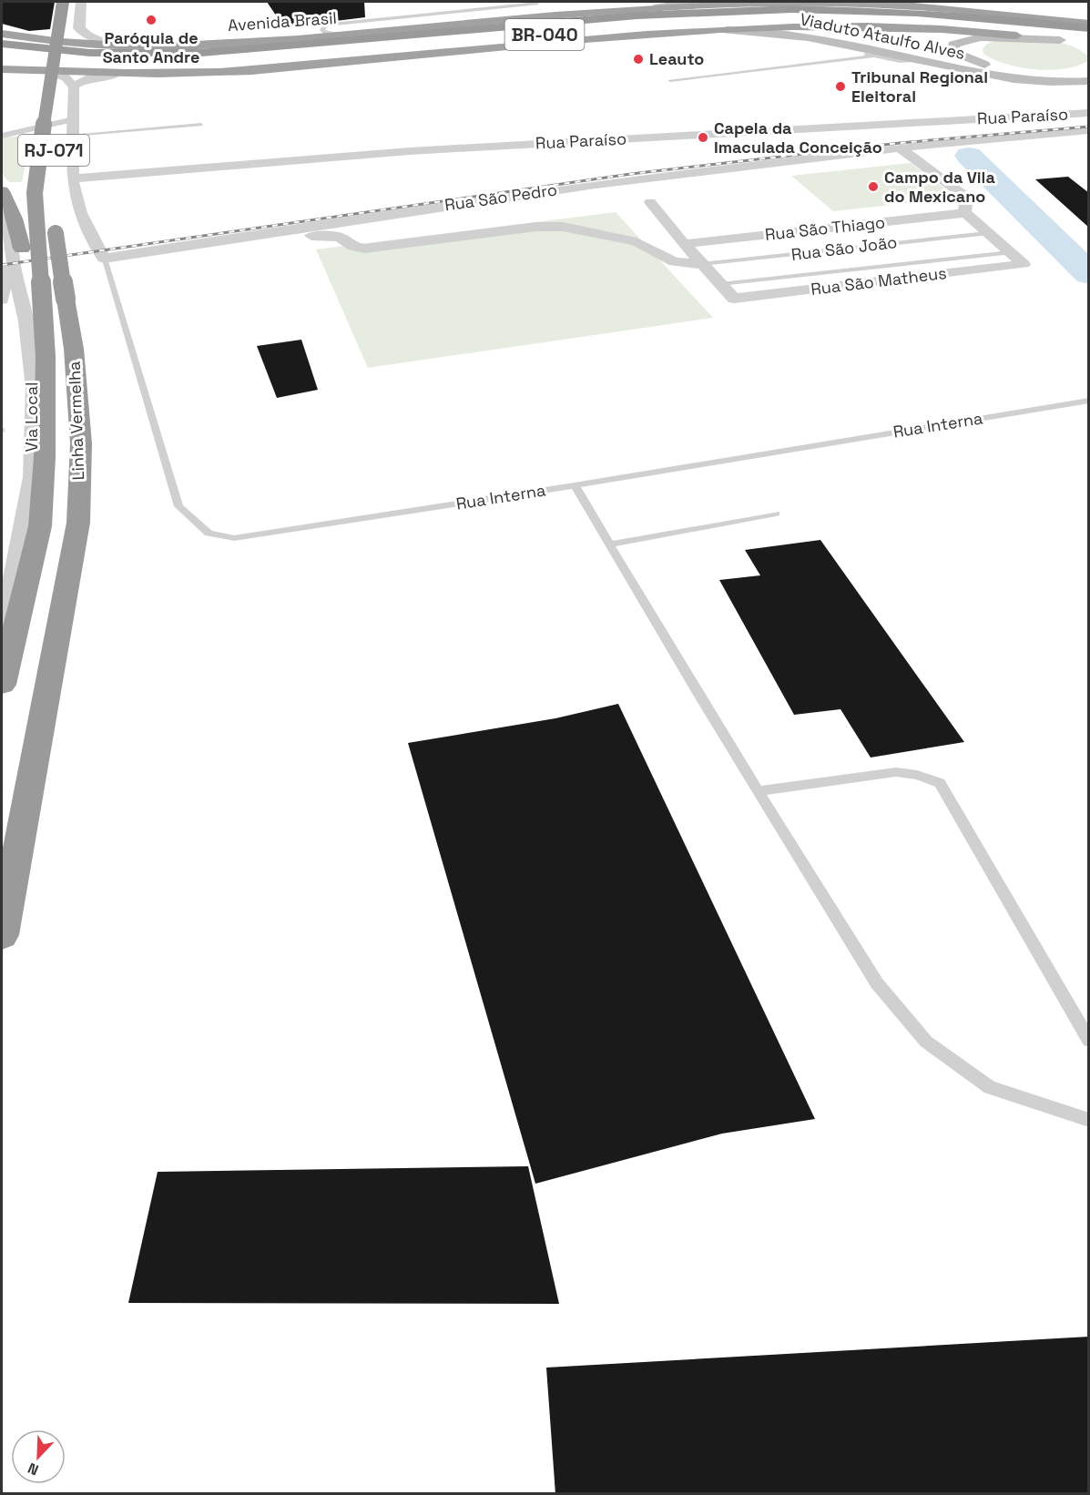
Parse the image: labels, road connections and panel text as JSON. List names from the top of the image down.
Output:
{
  "streets": {
    "highway": [
      "Avenida Brasil",
      "BR-040",
      "RJ-071",
      "Linha Vermelha"
    ],
    "main road": ["Viaduto Ataulfo Alves"],
    "street": [
      "Rua Paraíso",
      "Rua São Pedro",
      "Rua São Thiago",
      "Rua São Matheus",
      "Via Local"
    ],
    "lane": ["Rua São João", "Rua Interna"]
  },
  "crossings": [
    ["Rua São Pedro", "Rua Interna"]
  ],
  "places": [
    "Paróquia de Santo Andre",
    "Leauto",
    "Tribunal Regional Eleitoral",
    "Capela da Imaculada Conceição",
    "Campo da Vila do Mexicano"
  ],
  "north": "bottom left"
}
